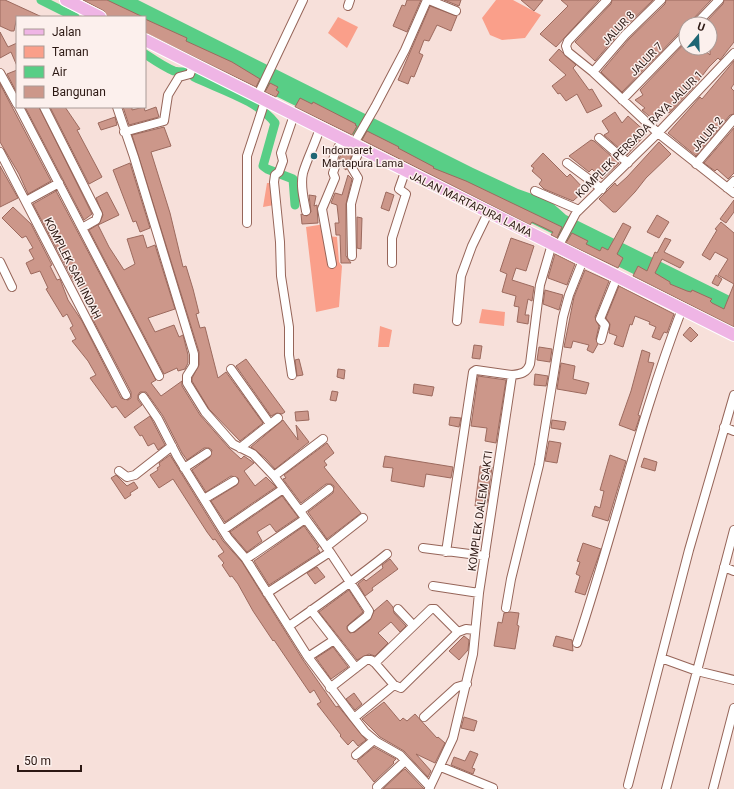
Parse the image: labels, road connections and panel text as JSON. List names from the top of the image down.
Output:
{
  "streets": {
    "main road": ["JALAN MARTAPURA LAMA"],
    "street": [
      "JALUR 8",
      "JALUR 7",
      "KOMPLEK PERSADA RAYA JALUR 1",
      "JALUR 2",
      "KOMPLEK SARI INDAH",
      "KOMPLEK DALEM SAKTI"
    ]
  },
  "places": ["Indomaret Martapura Lama"],
  "legend": [
    "Jalan",
    "Taman",
    "Air",
    "Bangunan"
  ],
  "scale_bar": "50 m",
  "north": "top"
}
